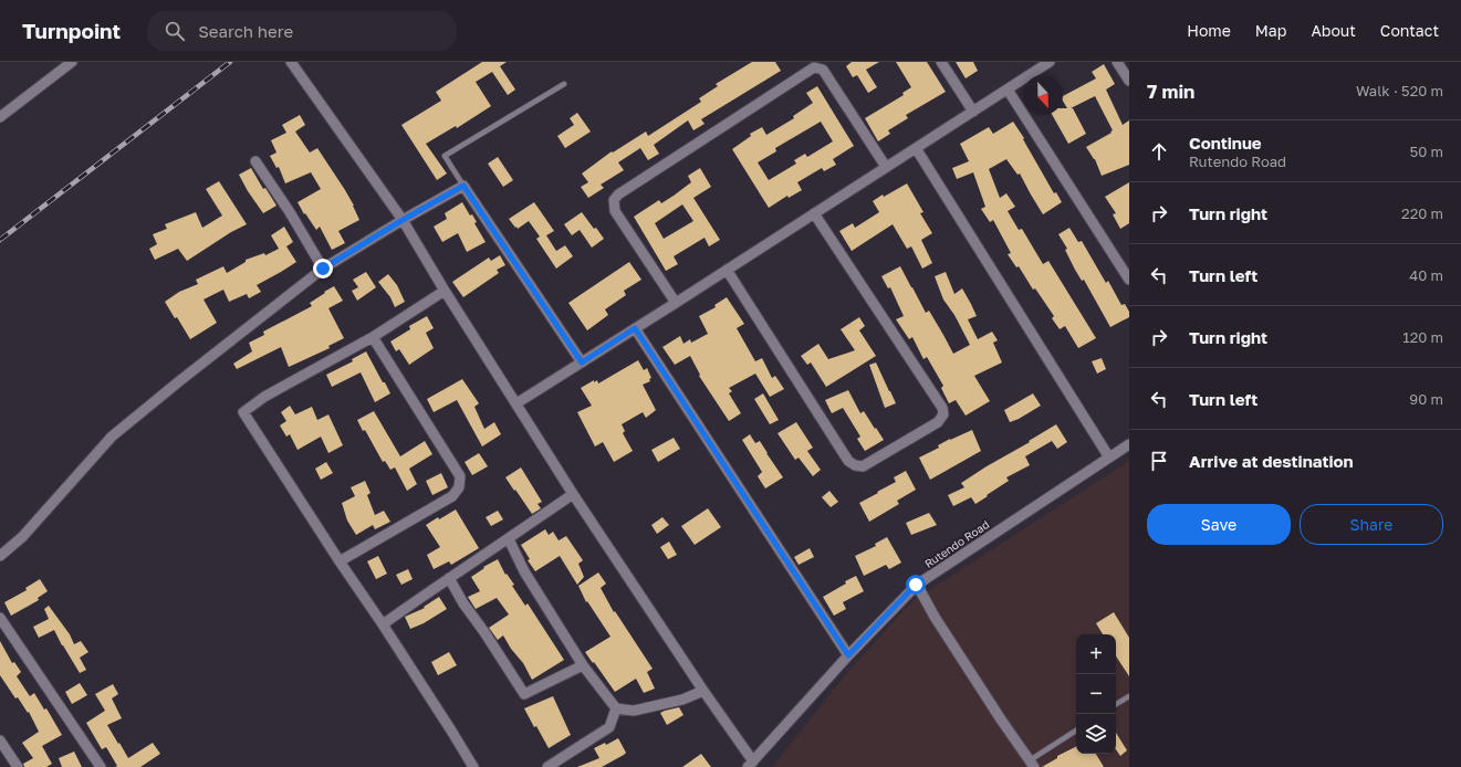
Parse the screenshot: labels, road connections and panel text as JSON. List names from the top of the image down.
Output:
{
  "streets": {
    "street": ["Rutendo Road"]
  },
  "north": "bottom",
  "page": {
    "header": "Turnpoint",
    "search": "Search here",
    "nav": [
      "Home",
      "Map",
      "About",
      "Contact"
    ],
    "heading": ["7 min", "Walk · 520 m"],
    "list": [
      ["Continue", "Rutendo Road", "50 m"],
      ["Turn right", "220 m"],
      ["Turn left", "40 m"],
      ["Turn right", "120 m"],
      ["Turn left", "90 m"],
      "Arrive at destination"
    ],
    "buttons": ["Save", "Share"],
    "map_buttons": ["+", "−"]
  }
}
